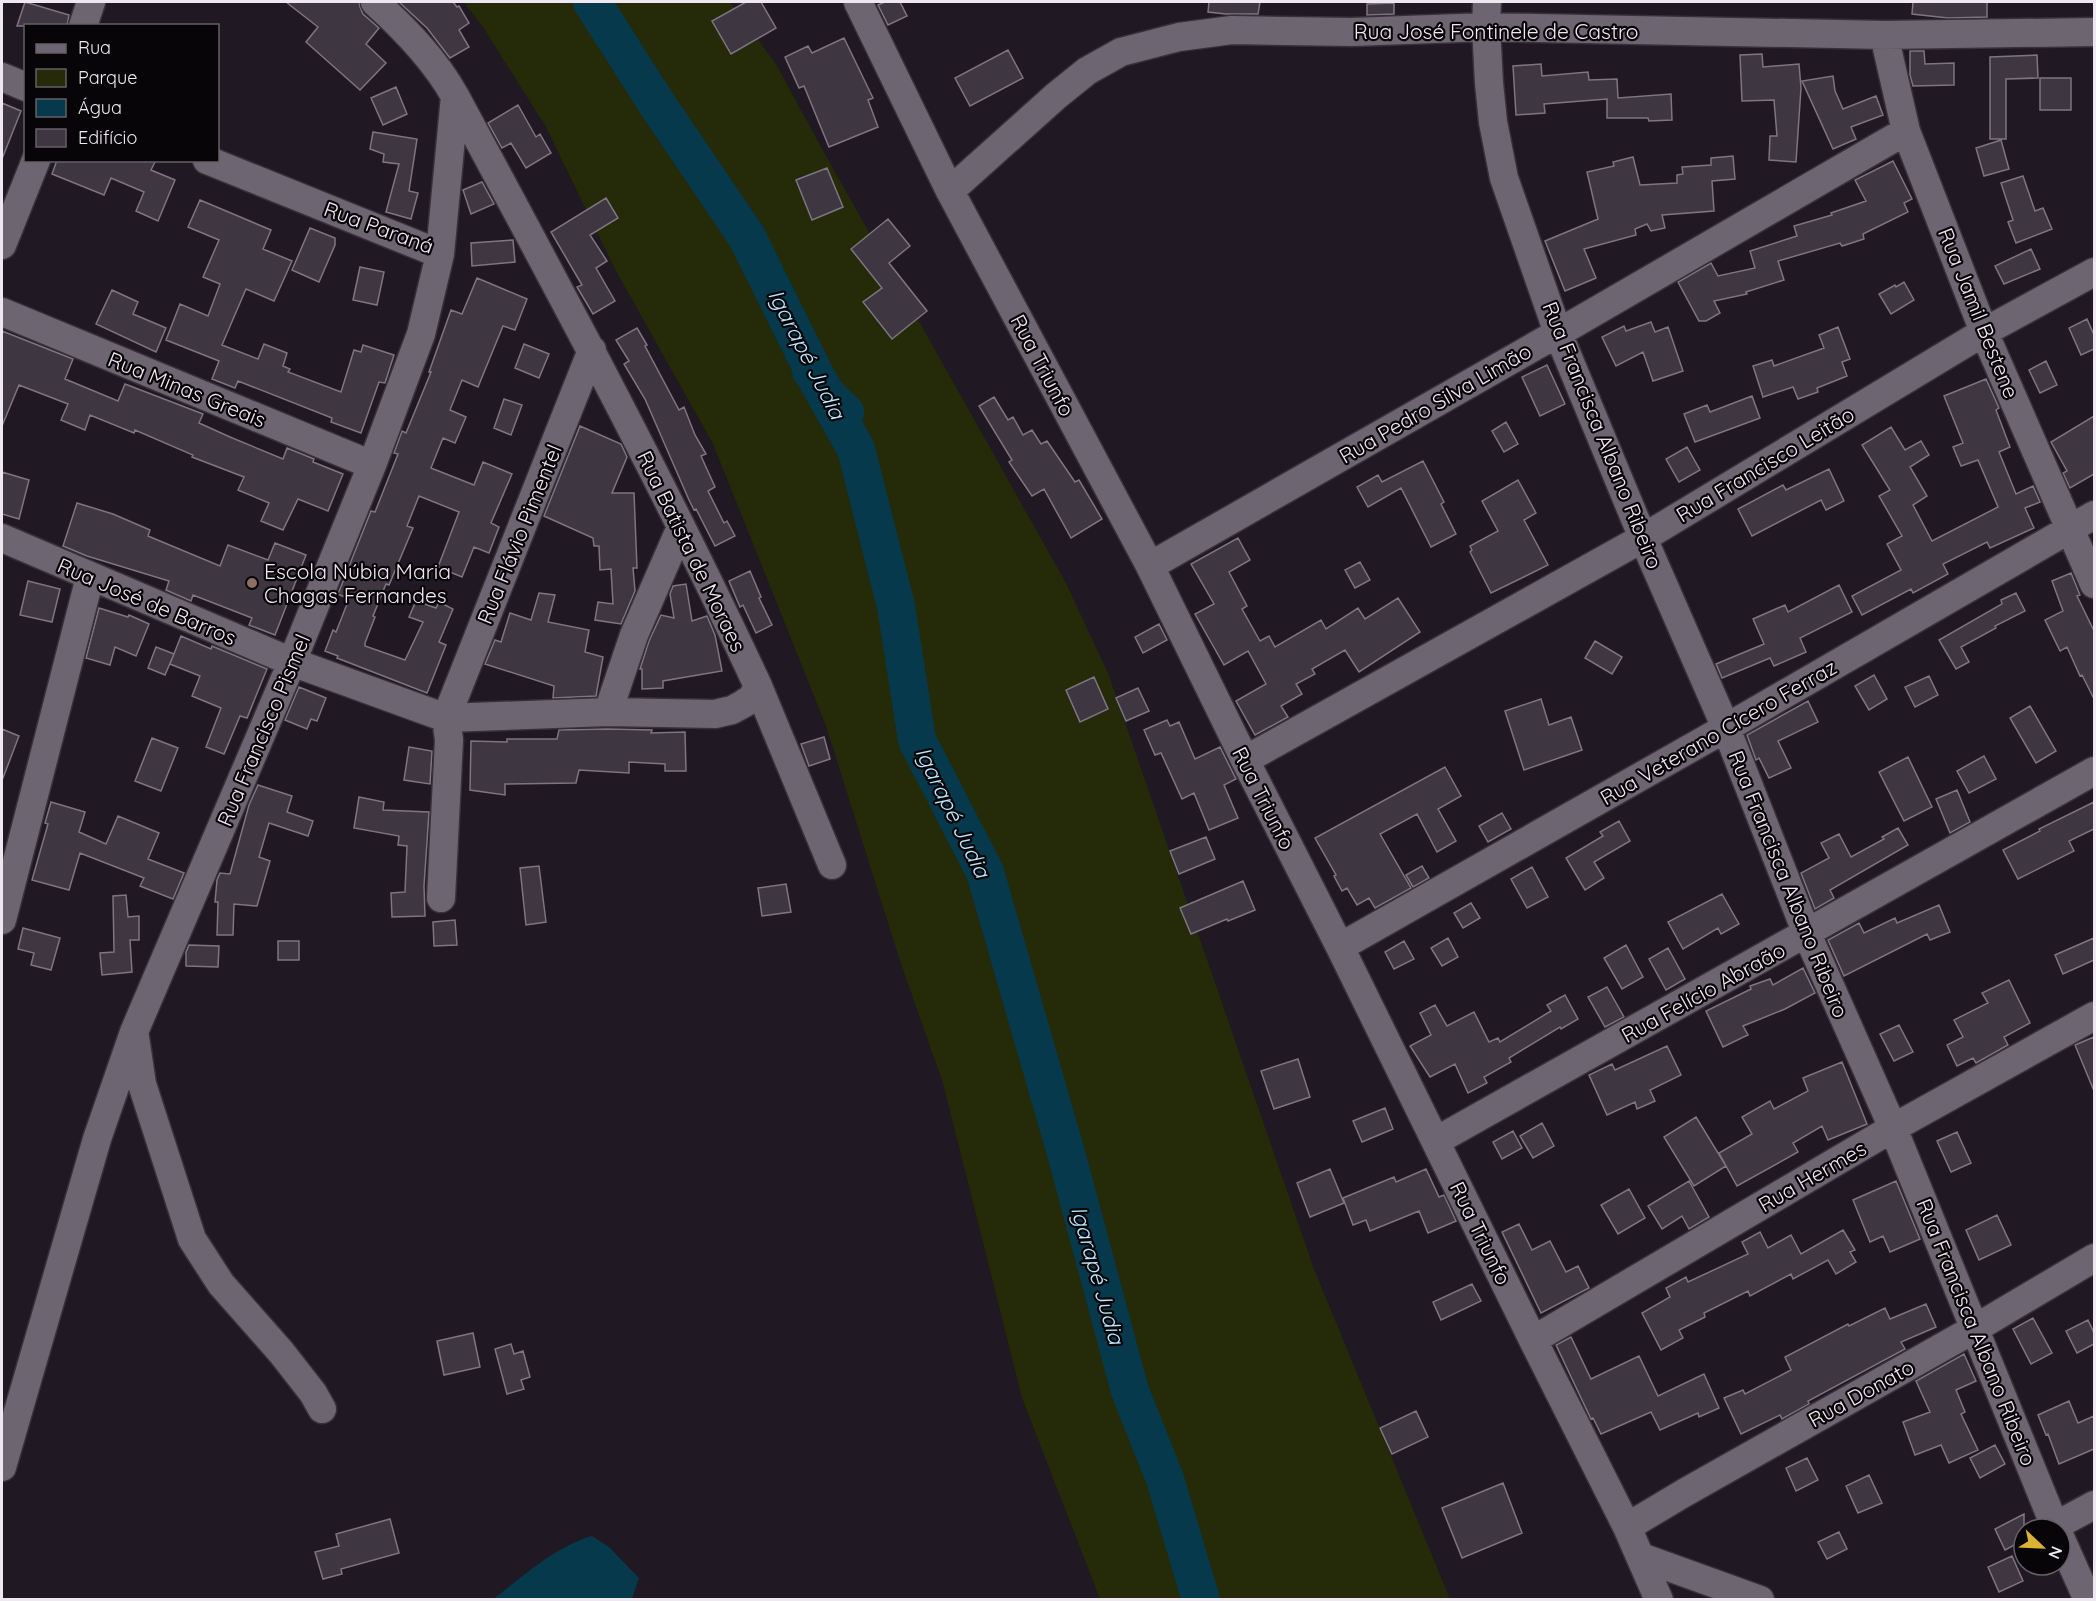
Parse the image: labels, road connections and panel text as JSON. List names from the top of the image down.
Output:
{
  "streets": {
    "street": [
      "Rua José Fontinele de Castro",
      "Rua Paraná",
      "Rua Jamil Bestene",
      "Rua Triunfo",
      "Rua Minas Greais",
      "Rua Pedro Silva Limão",
      "Rua Francisca Albano Ribeiro",
      "Rua Francisco Leitão",
      "Rua Flávio Pimentel",
      "Rua Batista de Moraes",
      "Rua José de Barros",
      "Rua Francisco Pismel",
      "Rua Veterano Cícero Ferraz",
      "Rua Felício Abraão",
      "Rua Hermes",
      "Rua Donato"
    ]
  },
  "crossings": [
    ["Rua José Fontinele de Castro", "Rua Jamil Bestene"],
    ["Rua José Fontinele de Castro", "Rua Triunfo"],
    ["Rua José Fontinele de Castro", "Rua Francisca Albano Ribeiro"],
    ["Rua Paraná", "Rua Batista de Moraes"],
    ["Rua Paraná", "Rua Francisco Pismel"],
    ["Rua Jamil Bestene", "Rua Pedro Silva Limão"],
    ["Rua Jamil Bestene", "Rua Francisco Leitão"],
    ["Rua Jamil Bestene", "Rua Veterano Cícero Ferraz"],
    ["Rua Triunfo", "Rua Pedro Silva Limão"],
    ["Rua Triunfo", "Rua Francisco Leitão"],
    ["Rua Triunfo", "Rua Veterano Cícero Ferraz"],
    ["Rua Triunfo", "Rua Felício Abraão"],
    ["Rua Triunfo", "Rua Hermes"],
    ["Rua Triunfo", "Rua Donato"],
    ["Rua Minas Greais", "Rua Francisco Pismel"],
    ["Rua Pedro Silva Limão", "Rua Francisca Albano Ribeiro"],
    ["Rua Francisca Albano Ribeiro", "Rua Francisco Leitão"],
    ["Rua Francisca Albano Ribeiro", "Rua Veterano Cícero Ferraz"],
    ["Rua Francisca Albano Ribeiro", "Rua Felício Abraão"],
    ["Rua Francisca Albano Ribeiro", "Rua Hermes"],
    ["Rua Francisca Albano Ribeiro", "Rua Donato"],
    ["Rua Flávio Pimentel", "Rua Batista de Moraes"],
    ["Rua José de Barros", "Rua Francisco Pismel"]
  ],
  "water": ["Igarapé Judia"],
  "places": ["Escola Núbia Maria Chagas Fernandes"],
  "legend": [
    "Rua",
    "Parque",
    "Água",
    "Edifício"
  ],
  "north": "bottom right"
}
